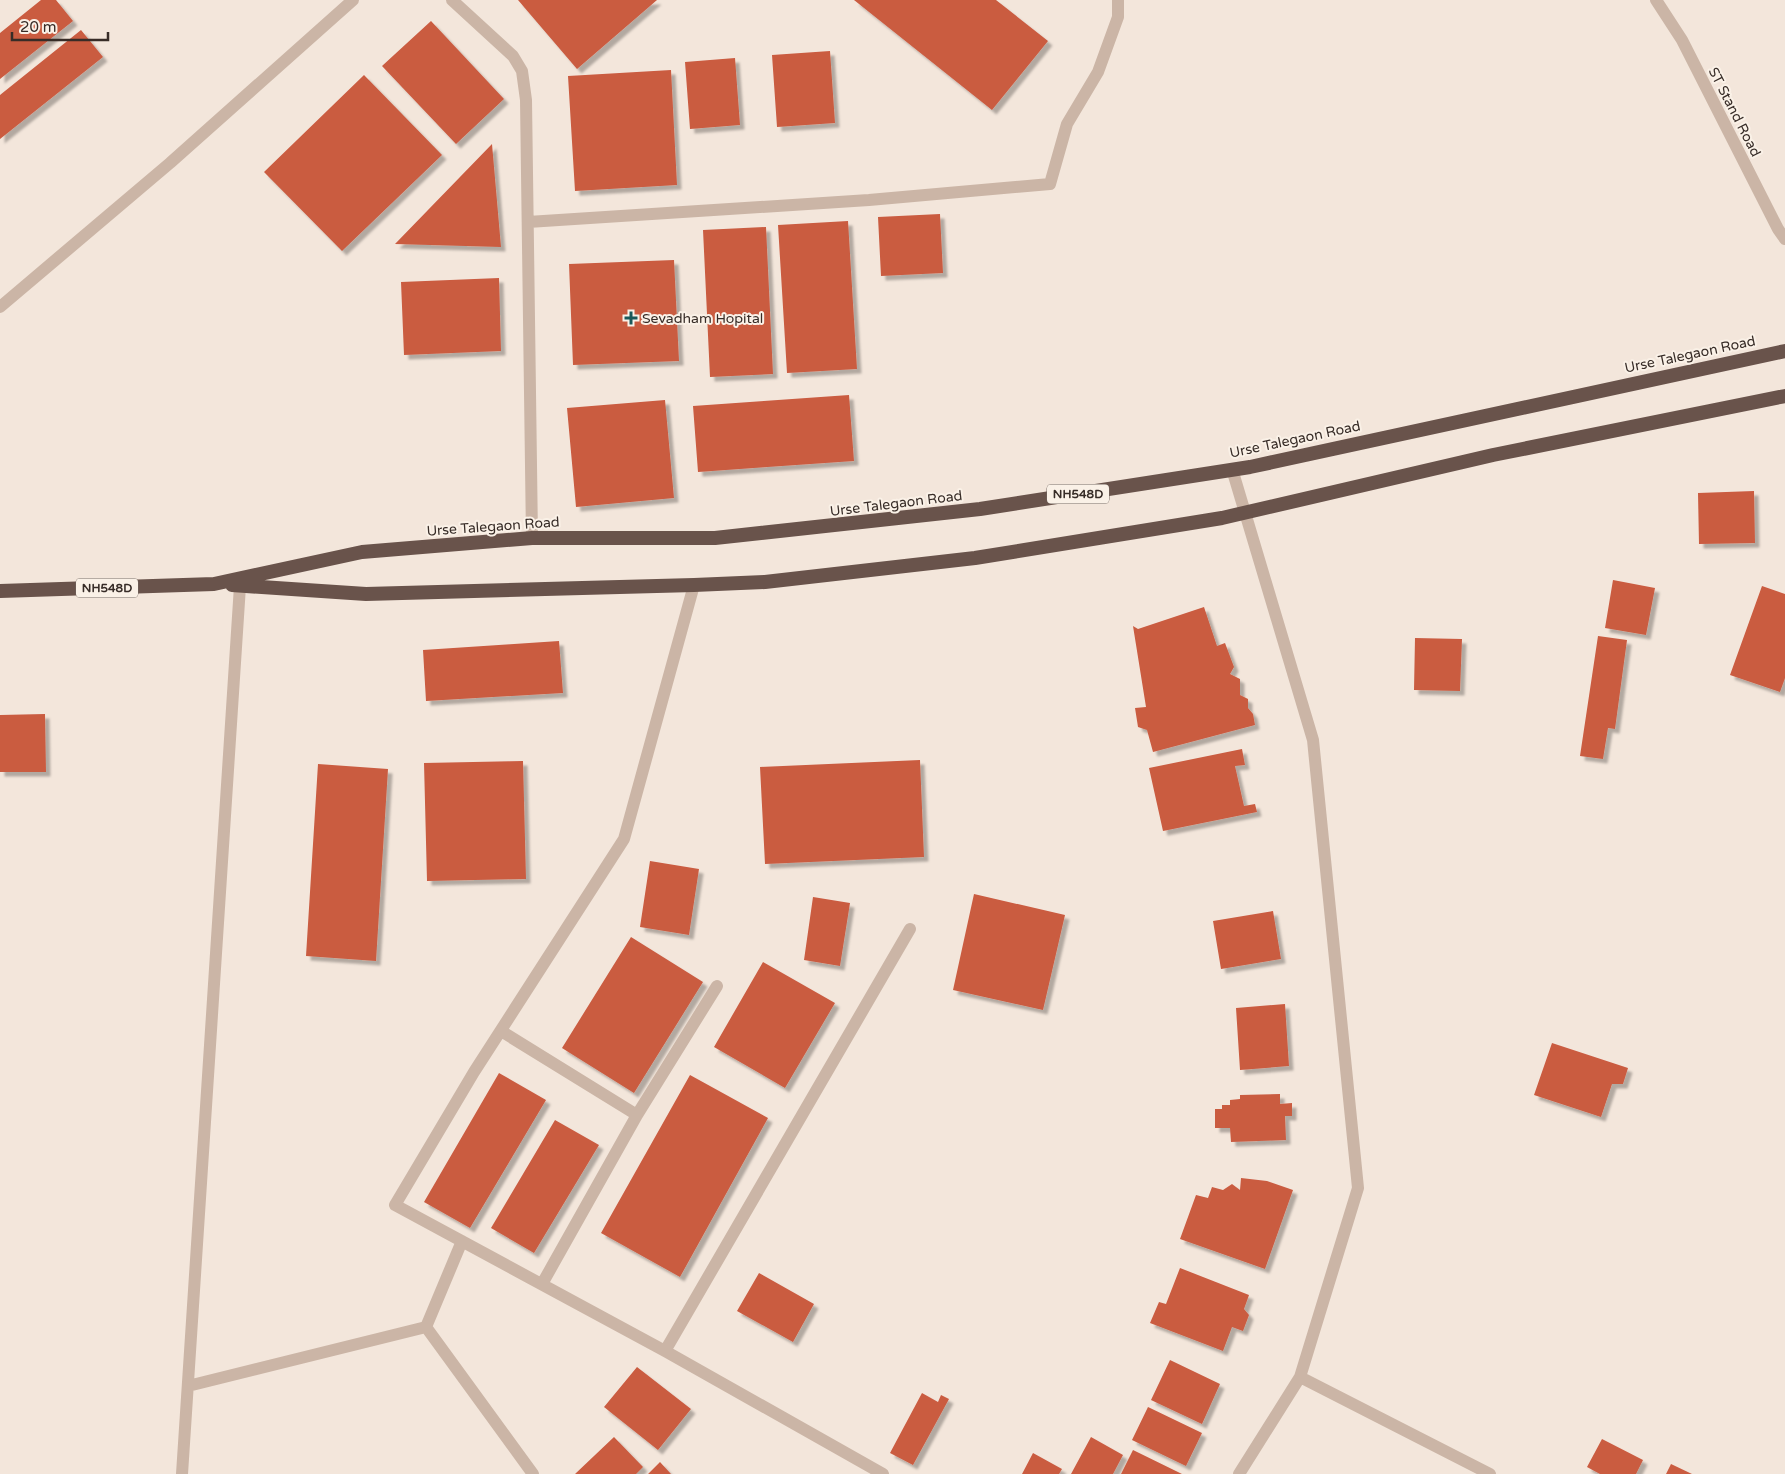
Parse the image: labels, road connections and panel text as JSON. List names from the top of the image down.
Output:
{
  "streets": {
    "highway": ["Urse Talegaon Road", "NH548D"],
    "street": ["ST Stand Road"]
  },
  "crossings": [
    ["Urse Talegaon Road", "NH548D"]
  ],
  "places": {
    "health": ["Sevadham Hopital"]
  },
  "scale_bar": "20 m"
}
